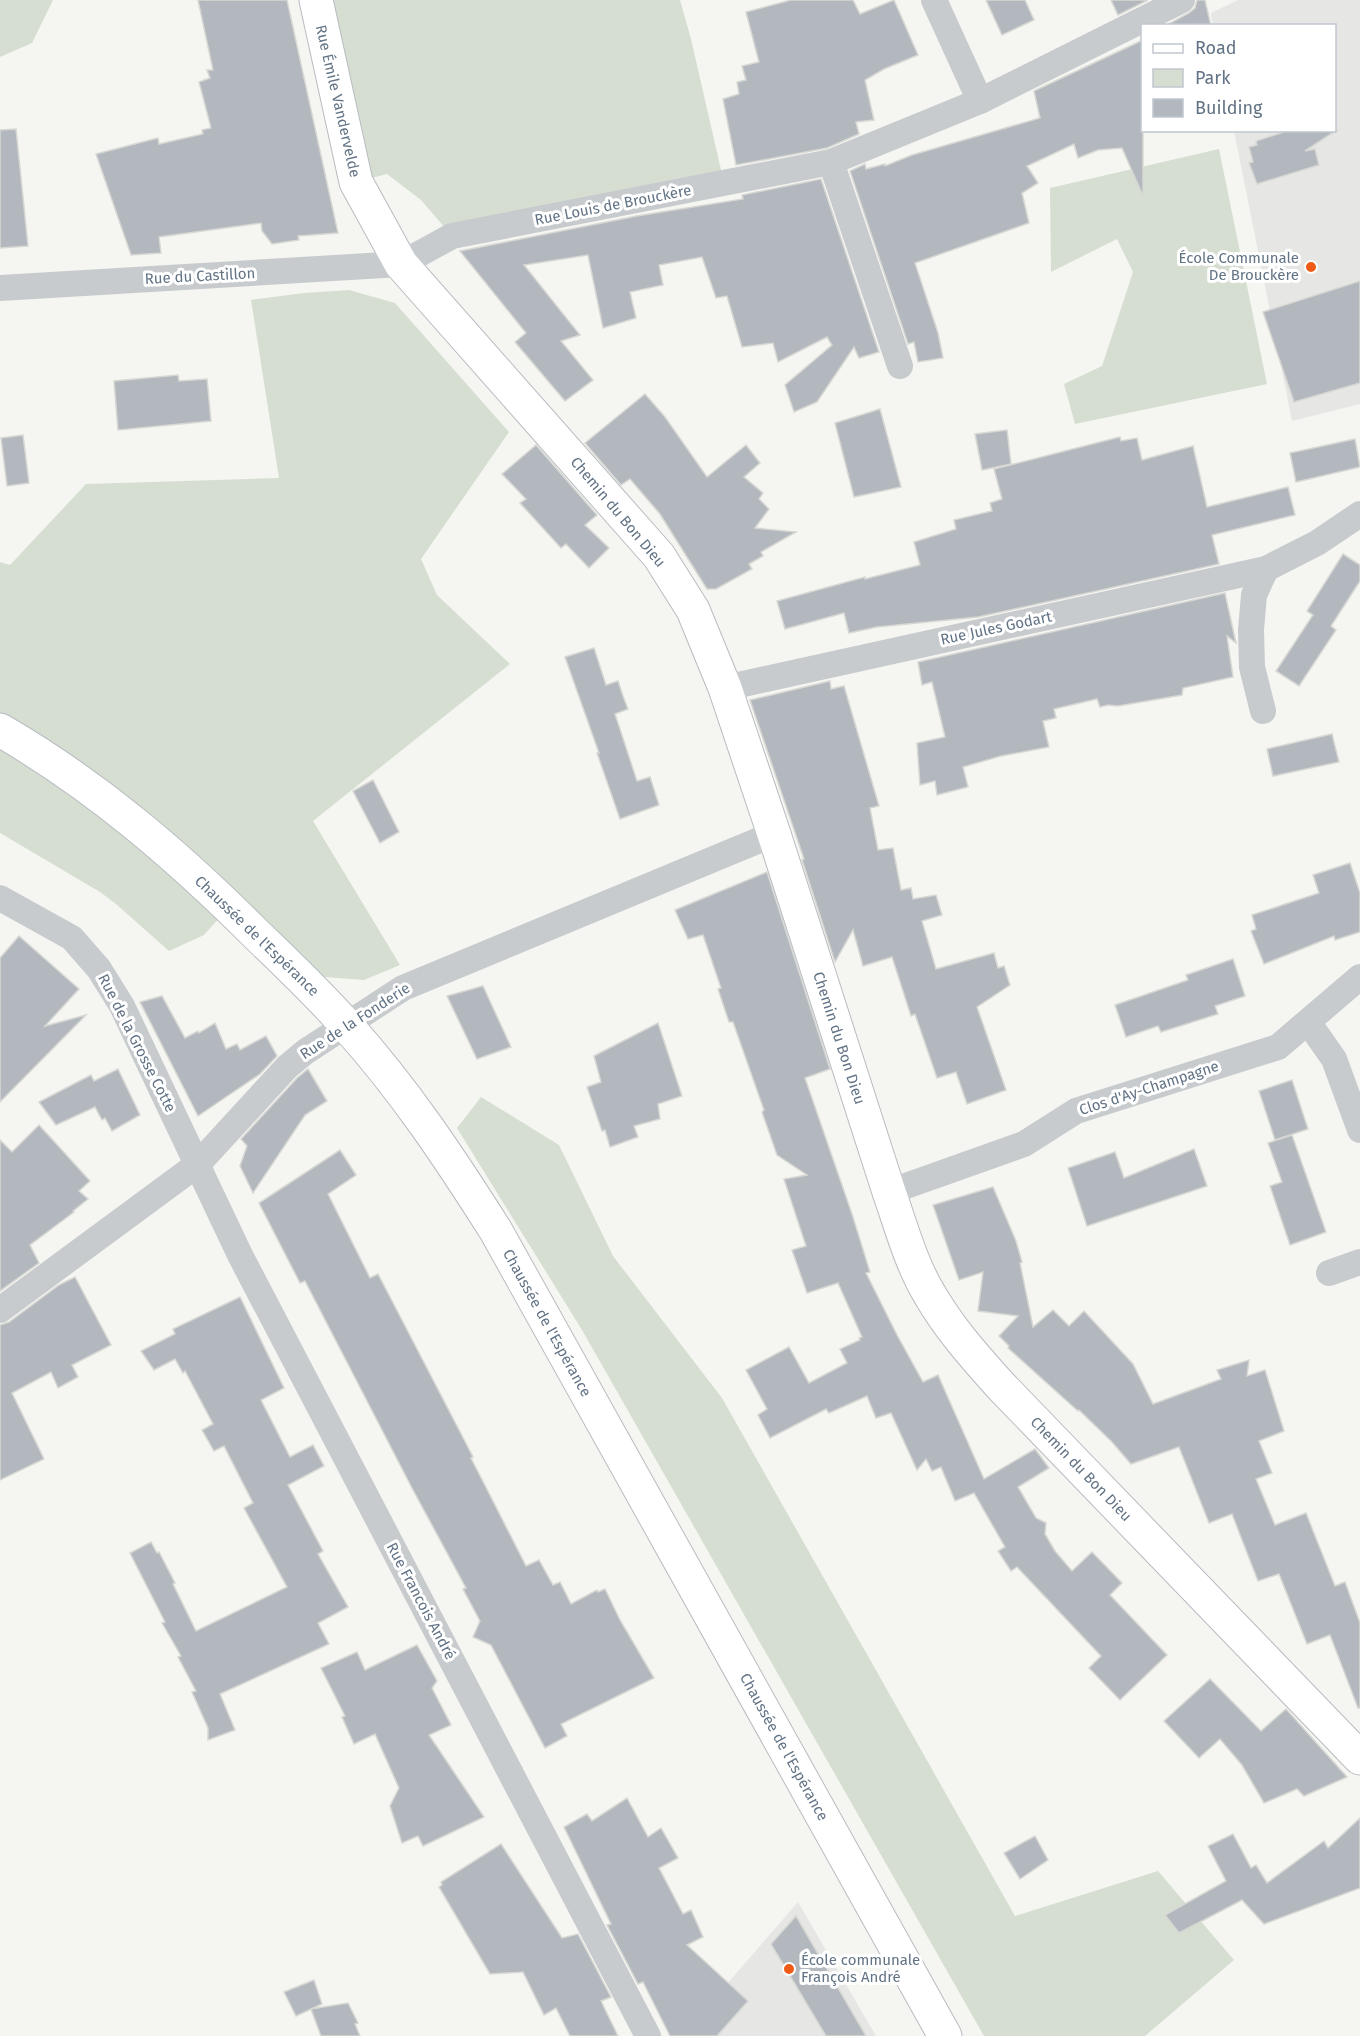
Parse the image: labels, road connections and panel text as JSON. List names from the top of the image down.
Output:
{
  "streets": {
    "street": [
      "Rue Émile Vandervelde",
      "Rue Louis de Brouckère",
      "Rue du Castillon",
      "Chemin du Bon Dieu",
      "Rue Jules Godart",
      "Chaussée de l'Espérance",
      "Rue de la Fonderie",
      "Rue de la Grosse Cotte",
      "Clos d'Ay-Champagne",
      "Rue Francois André"
    ]
  },
  "crossings": [
    ["Rue Émile Vandervelde", "Rue Louis de Brouckère"],
    ["Rue Émile Vandervelde", "Rue du Castillon"],
    ["Rue Émile Vandervelde", "Chemin du Bon Dieu"],
    ["Rue Louis de Brouckère", "Rue du Castillon"],
    ["Rue Louis de Brouckère", "Chemin du Bon Dieu"],
    ["Rue du Castillon", "Chemin du Bon Dieu"],
    ["Chemin du Bon Dieu", "Rue Jules Godart"],
    ["Chemin du Bon Dieu", "Rue de la Fonderie"],
    ["Chemin du Bon Dieu", "Clos d'Ay-Champagne"],
    ["Chaussée de l'Espérance", "Rue de la Fonderie"],
    ["Rue de la Fonderie", "Rue de la Grosse Cotte"],
    ["Rue de la Fonderie", "Rue Francois André"],
    ["Rue de la Grosse Cotte", "Rue Francois André"]
  ],
  "places": ["École Communale De Brouckère", "École communale François André"],
  "legend": ["Road", "Park", "Building"]
}
